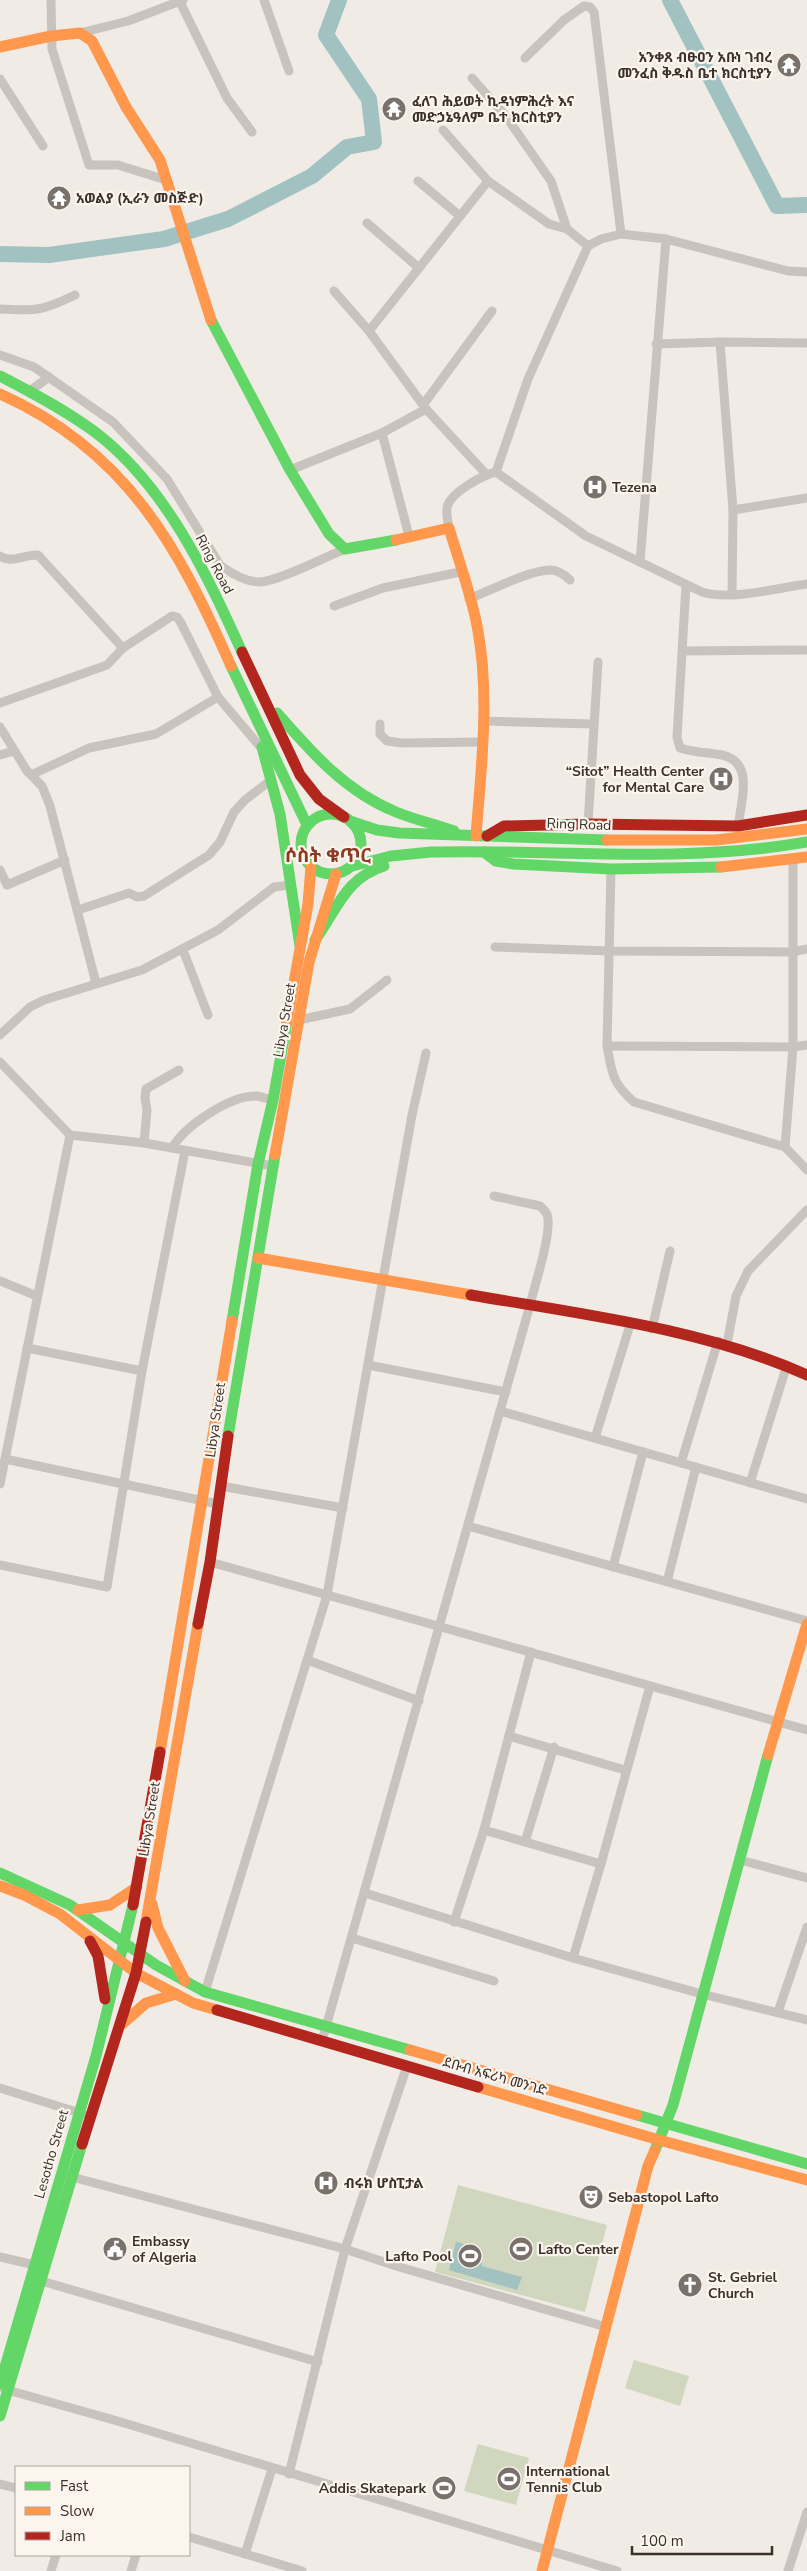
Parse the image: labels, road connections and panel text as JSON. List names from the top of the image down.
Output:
{
  "streets": {
    "main road": [
      "Ring Road",
      "Libya Street",
      "ደቡብ አፍሪካ መንገድ",
      "Lesotho Street"
    ]
  },
  "crossings": [
    ["Ring Road", "Libya Street"],
    ["Libya Street", "ደቡብ አፍሪካ መንገድ"],
    ["Libya Street", "Lesotho Street"],
    ["ደቡብ አፍሪካ መንገድ", "Lesotho Street"]
  ],
  "districts": ["ሶስት ቁጥር"],
  "places": {
    "temple": ["አንቀጸ ብፁዐን አቡነ ገብረ መንፈስ ቅዱስ ቤተ ክርስቲያን", "ፈለገ ሕይወት ኪዳነምሕረት እና መድኃኔዓለም ቤተ ክርስቲያን", "አወልያ (ኢራን መስጅድ)"],
    "hospital": ["Tezena", "“Sitot” Health Center for Mental Care", "ብሩክ ሆስፒታል"],
    "theatre": ["Sebastopol Lafto"],
    "public building": ["Embassy of Algeria"],
    "sports": [
      "Lafto Center",
      "Lafto Pool",
      "International Tennis Club",
      "Addis Skatepark"
    ],
    "church": ["St. Gebriel Church"]
  },
  "legend": ["Fast", "Slow", "Jam"],
  "scale_bar": "100 m"
}
